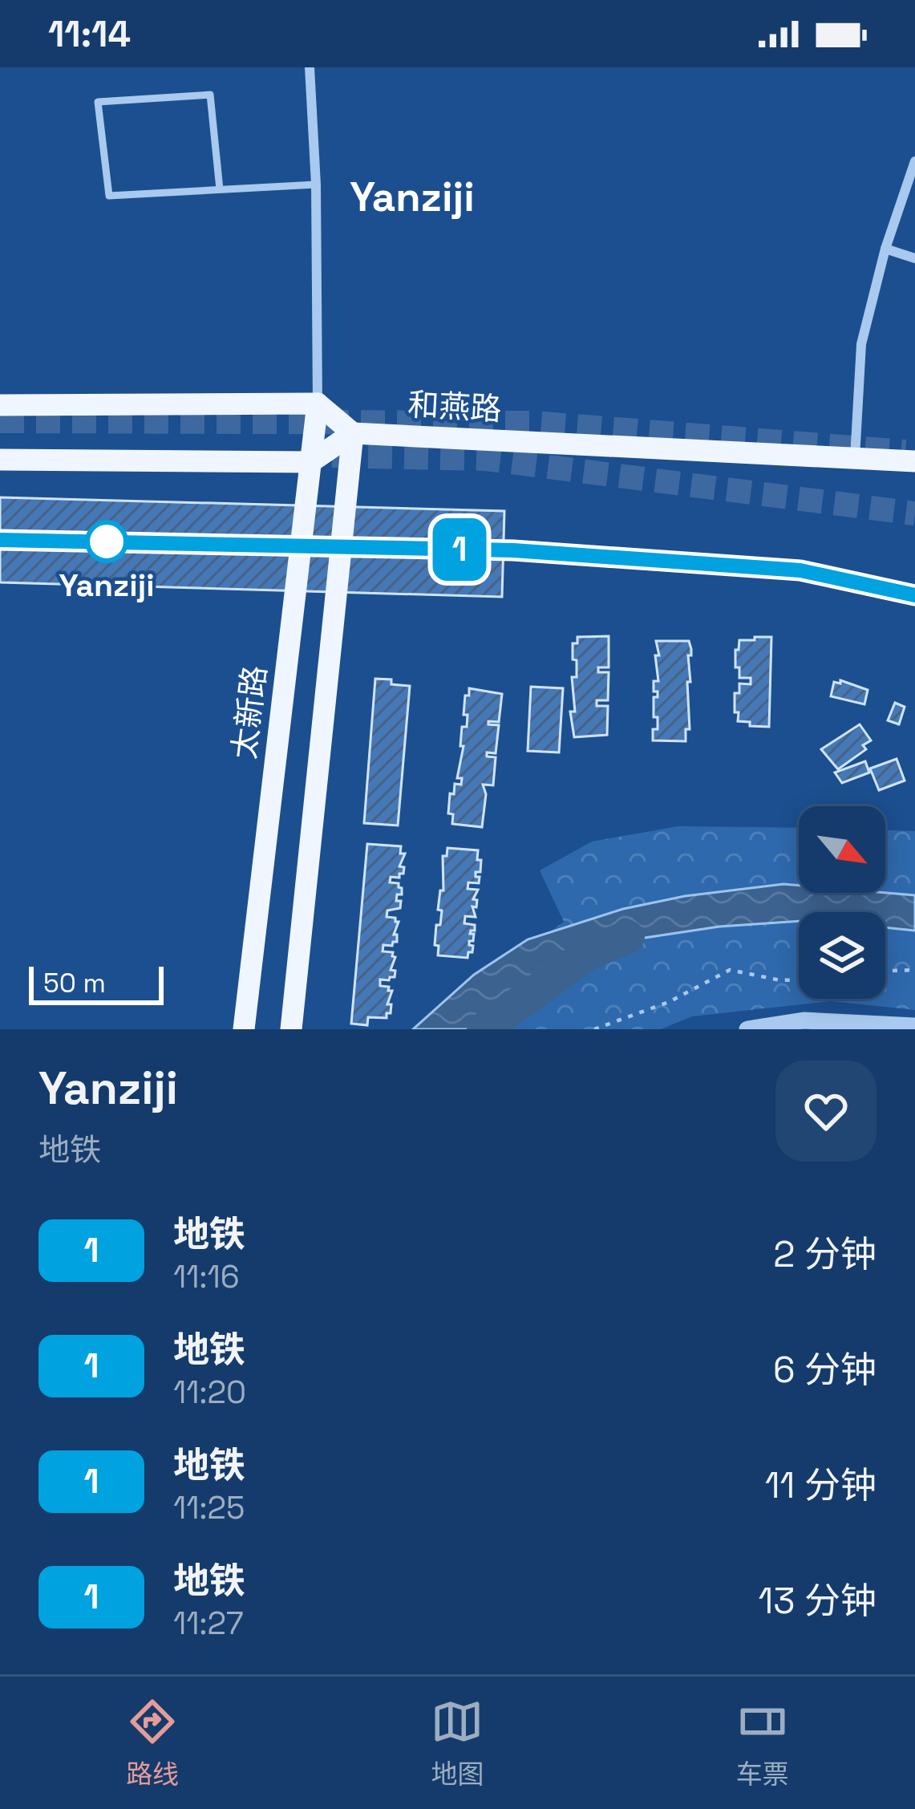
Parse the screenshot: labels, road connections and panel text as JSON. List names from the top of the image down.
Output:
{
  "streets": {
    "main road": ["和燕路", "太新路"]
  },
  "districts": ["Yanziji"],
  "places": ["Yanziji"],
  "lines": ["metro line 1"],
  "scale_bar": "50 m",
  "north": "bottom right",
  "page": {
    "status": "11:14",
    "on_map": "1",
    "scale": "50 m",
    "heading": ["Yanziji", "地铁"],
    "list": [
      {
        "mark": "1",
        "name": "地铁",
        "note": "11:16",
        "value": "2 分钟"
      },
      {
        "mark": "1",
        "name": "地铁",
        "note": "11:20",
        "value": "6 分钟"
      },
      {
        "mark": "1",
        "name": "地铁",
        "note": "11:25",
        "value": "11 分钟"
      },
      {
        "mark": "1",
        "name": "地铁",
        "note": "11:27",
        "value": "13 分钟"
      }
    ],
    "tabs": ["路线", "地图", "车票"]
  }
}
